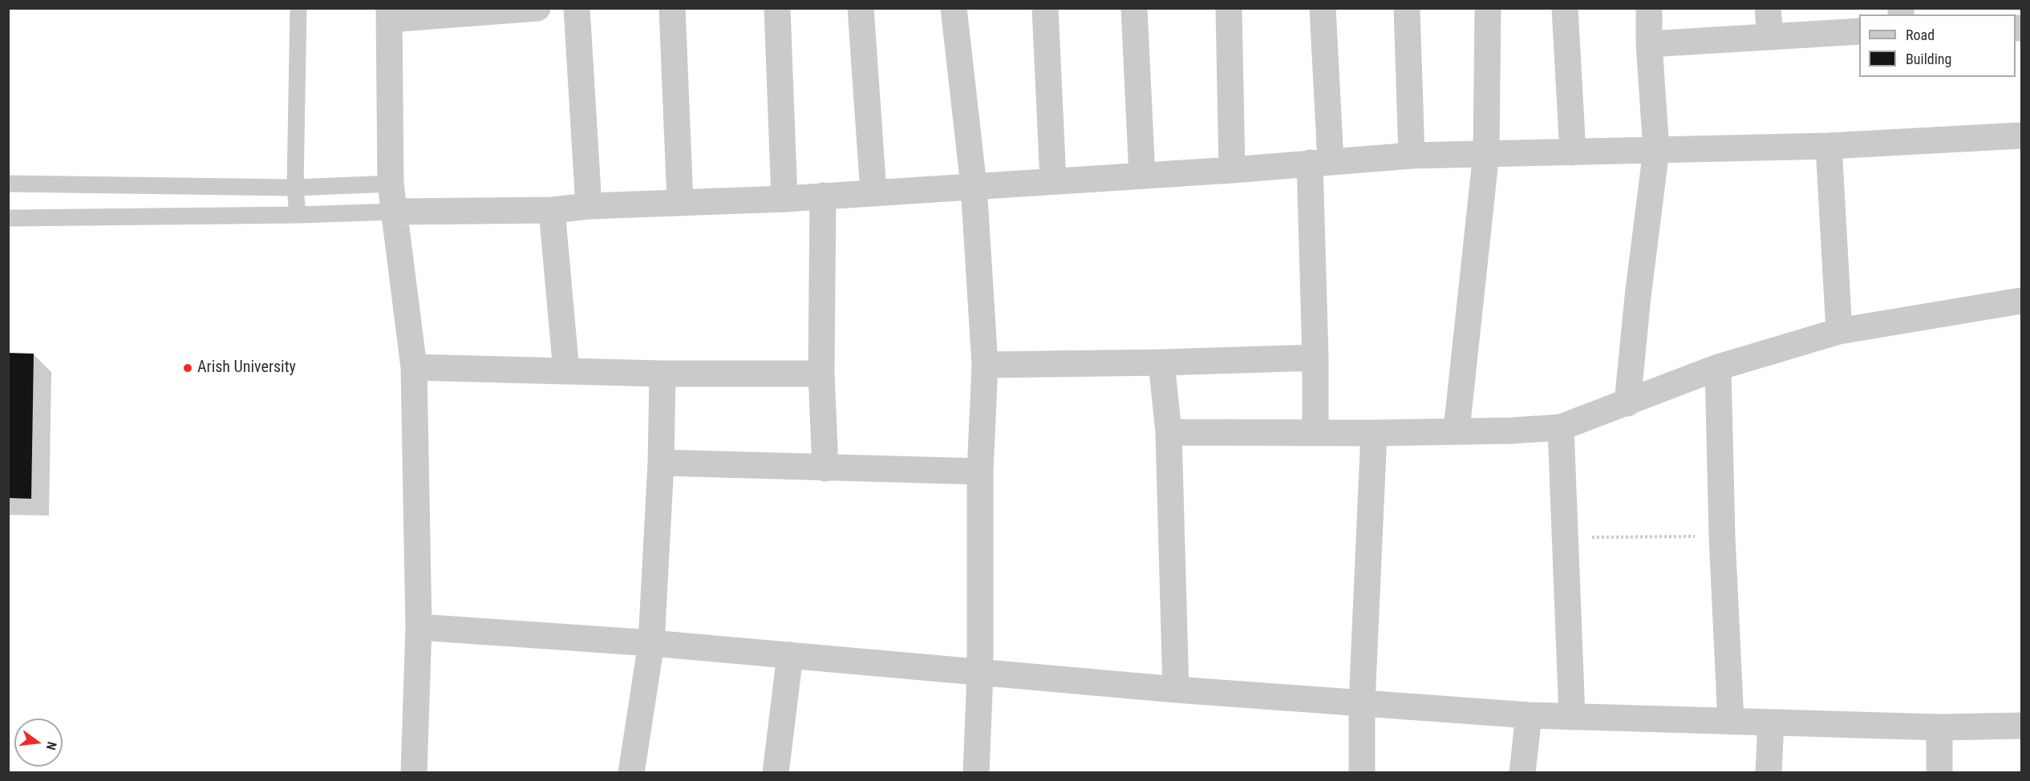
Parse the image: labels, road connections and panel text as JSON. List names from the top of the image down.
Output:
{
  "places": ["Arish University"],
  "legend": ["Road", "Building"],
  "north": "right"
}
